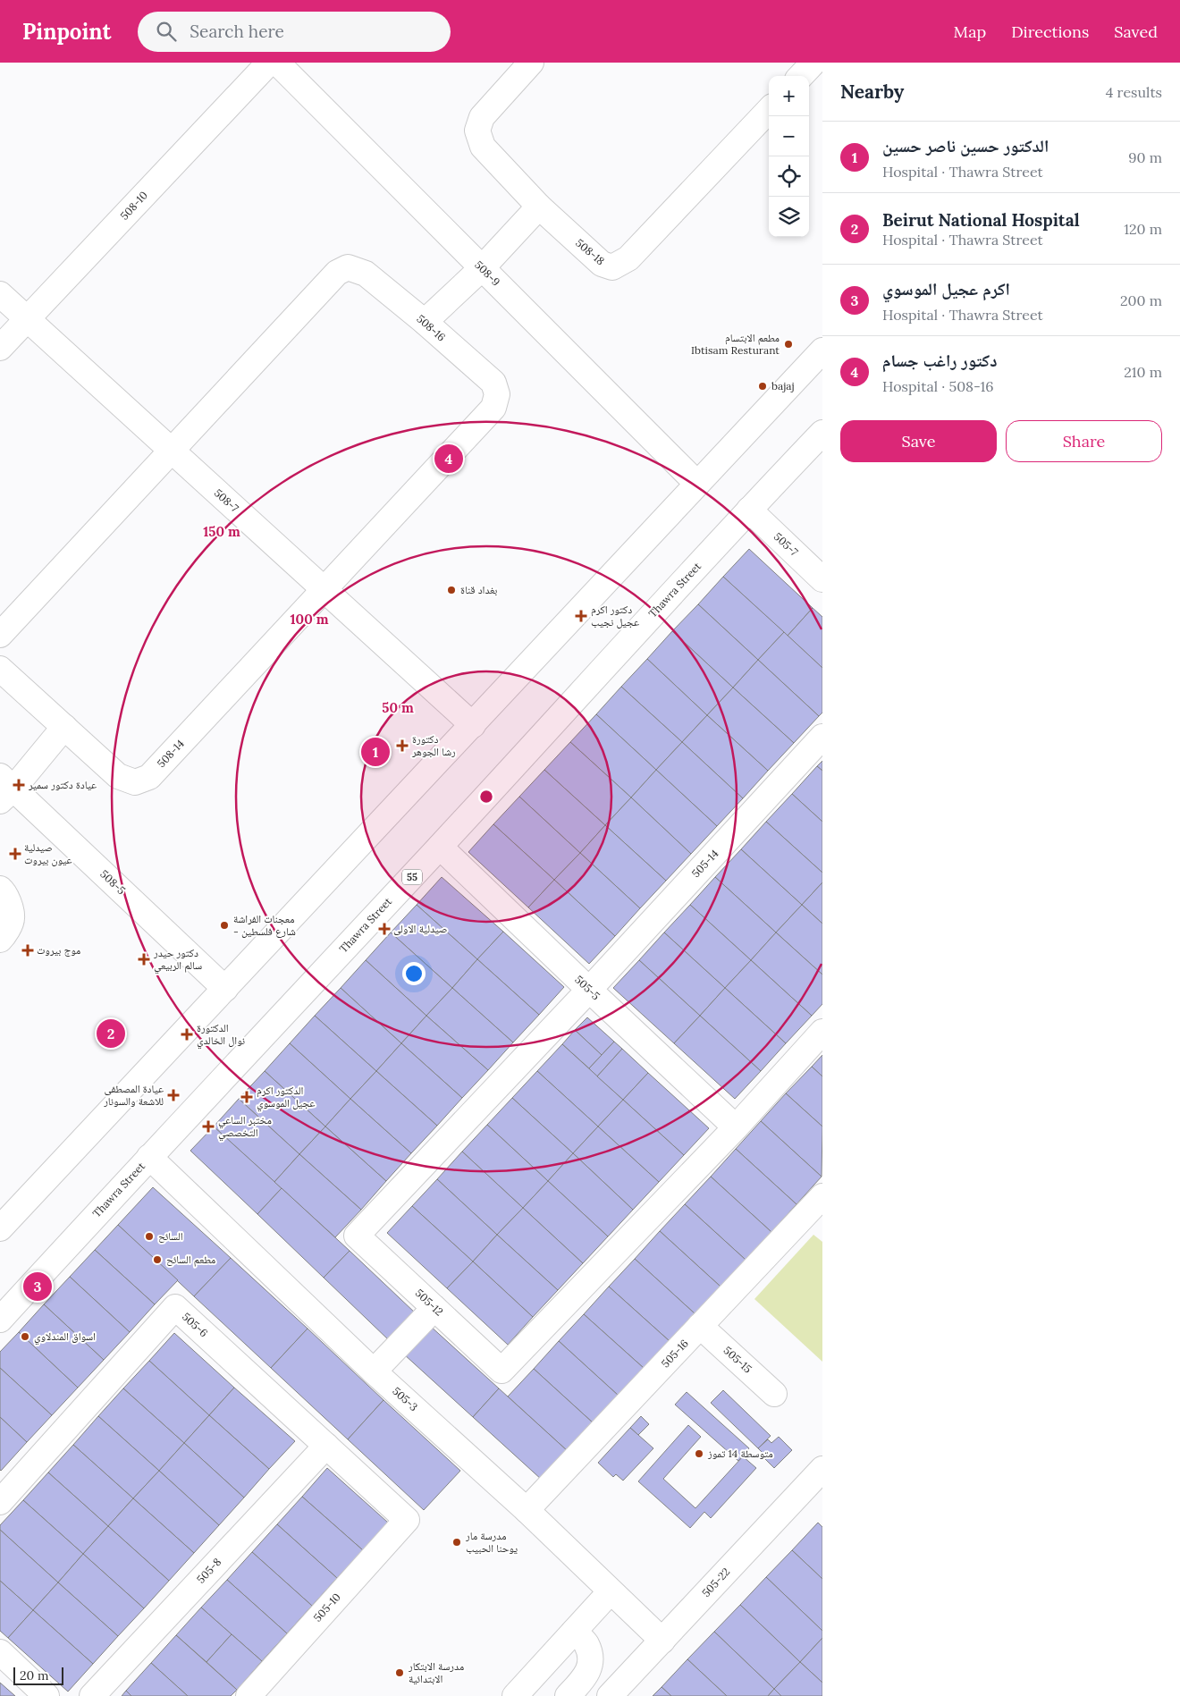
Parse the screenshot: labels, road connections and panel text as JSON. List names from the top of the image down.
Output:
{
  "streets": {
    "street": [
      "508-10",
      "508-18",
      "508-9",
      "508-16",
      "508-7",
      "505-7",
      "Thawra Street",
      "508-14",
      "505-14",
      "55",
      "508-5",
      "505-5",
      "505-12",
      "505-6",
      "505-16",
      "505-15",
      "505-3",
      "505-8",
      "505-22",
      "505-10"
    ]
  },
  "crossings": [
    ["508-10", "508-7"],
    ["508-16", "508-7"],
    ["508-16", "508-14"],
    ["508-7", "508-14"],
    ["505-7", "Thawra Street"],
    ["Thawra Street", "505-5"],
    ["Thawra Street", "505-3"],
    ["505-14", "505-5"],
    ["505-14", "505-12"],
    ["505-5", "505-12"],
    ["505-6", "505-8"],
    ["505-6", "505-10"],
    ["505-16", "505-15"],
    ["505-16", "505-3"],
    ["505-3", "505-22"]
  ],
  "places": {
    "other": [
      "مطعم الابتسام Ibtisam Resturant",
      "bajaj",
      "بغداد قناة",
      "معجنات الفراشة - شارع فلسطين",
      "السائح",
      "مطعم السائح",
      "اسواق المندلاوي",
      "متوسطة 14 تموز",
      "مدرسة مار يوحنا الحبيب",
      "مدرسة الابتكار الابتدائية"
    ],
    "health": [
      "دكتور اكرم عجيل نجيب",
      "دكتورة رشا الجوهر",
      "عيادة دكتور سمير",
      "صيدلية عيون بيروت",
      "صيدلية الاولى",
      "موج بيروت",
      "دكتور حيدر سالم الربيعي",
      "الدكتورة نوال الخالدي",
      "عيادة المصطفى للاشعة والسونار",
      "الدكتور اكرم عجيل الموسوي",
      "مختبر الساعي التخصصي"
    ]
  },
  "scale_bar": "20 m",
  "page": {
    "header": "Pinpoint",
    "search": "Search here",
    "nav": ["Map", "Directions", "Saved"],
    "heading": ["Nearby", "4 results"],
    "map_buttons": ["+", "−"],
    "list": [
      {
        "mark": "1",
        "name": "الدكتور حسين ناصر حسين",
        "note": "Hospital · Thawra Street",
        "value": "90 m"
      },
      {
        "mark": "2",
        "name": "Beirut National Hospital",
        "note": "Hospital · Thawra Street",
        "value": "120 m"
      },
      {
        "mark": "3",
        "name": "اكرم عجيل الموسوي",
        "note": "Hospital · Thawra Street",
        "value": "200 m"
      },
      {
        "mark": "4",
        "name": "دكتور راغب جسام",
        "note": "Hospital · 508-16",
        "value": "210 m"
      }
    ],
    "buttons": ["Save", "Share"],
    "pins": [
      "4",
      "1",
      "2",
      "3"
    ],
    "scale": "20 m"
  },
  "rings": ["150 m", "100 m", "50 m"]
}
